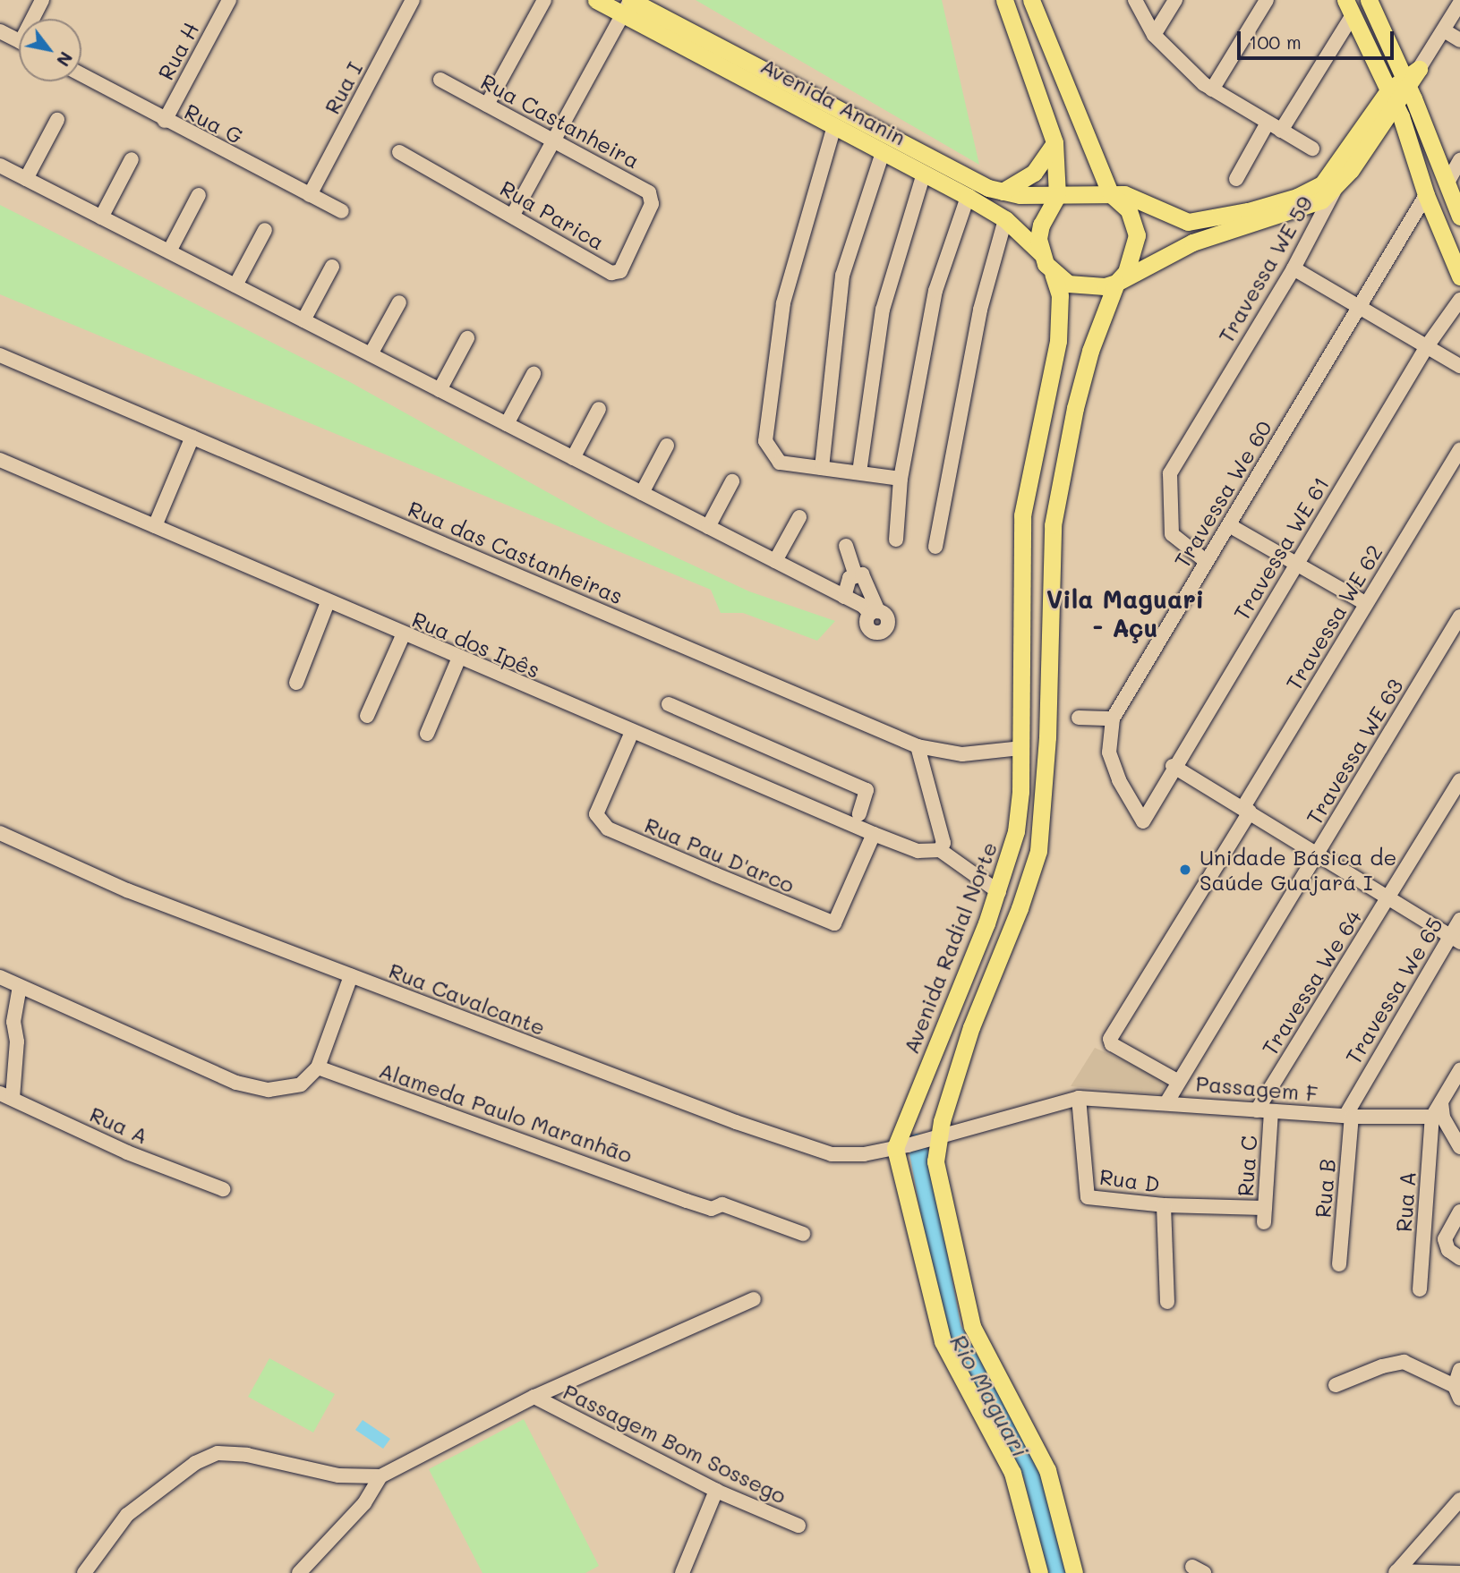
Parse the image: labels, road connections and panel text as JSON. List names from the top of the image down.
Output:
{
  "streets": {
    "main road": ["Avenida Ananin", "Travessa WE 59", "Avenida Radial Norte"],
    "street": [
      "Rua H",
      "Rua I",
      "Rua Castanheira",
      "Rua G",
      "Rua Parica",
      "Travessa We 60",
      "Travessa WE 61",
      "Rua das Castanheiras",
      "Travessa WE 62",
      "Rua dos Ipês",
      "Travessa WE 63",
      "Rua Pau D'arco",
      "Travessa We 64",
      "Travessa We 65",
      "Rua Cavalcante",
      "Passagem F",
      "Alameda Paulo Maranhão",
      "Rua A",
      "Rua C",
      "Rua D",
      "Rua B",
      "Passagem Bom Sossego"
    ]
  },
  "crossings": [
    ["Rua H", "Rua G"],
    ["Rua I", "Rua G"],
    ["Avenida Ananin", "Avenida Radial Norte"],
    ["Rua Castanheira", "Rua Parica"],
    ["Travessa WE 59", "Travessa We 60"],
    ["Travessa We 60", "Travessa WE 61"],
    ["Rua das Castanheiras", "Avenida Radial Norte"],
    ["Travessa WE 62", "Travessa WE 63"],
    ["Rua dos Ipês", "Rua Pau D'arco"],
    ["Travessa WE 63", "Passagem F"],
    ["Avenida Radial Norte", "Rua Cavalcante"],
    ["Travessa We 64", "Passagem F"],
    ["Travessa We 64", "Rua C"],
    ["Travessa We 65", "Passagem F"],
    ["Travessa We 65", "Rua B"],
    ["Rua Cavalcante", "Passagem F"],
    ["Rua Cavalcante", "Rua D"],
    ["Passagem F", "Rua A"],
    ["Passagem F", "Rua C"],
    ["Passagem F", "Rua D"],
    ["Passagem F", "Rua B"],
    ["Rua C", "Rua D"]
  ],
  "districts": ["Vila Maguari - Açu"],
  "water": ["Rio Maguari"],
  "places": ["Unidade Básica de Saúde Guajará I"],
  "scale_bar": "100 m",
  "north": "bottom right"
}
